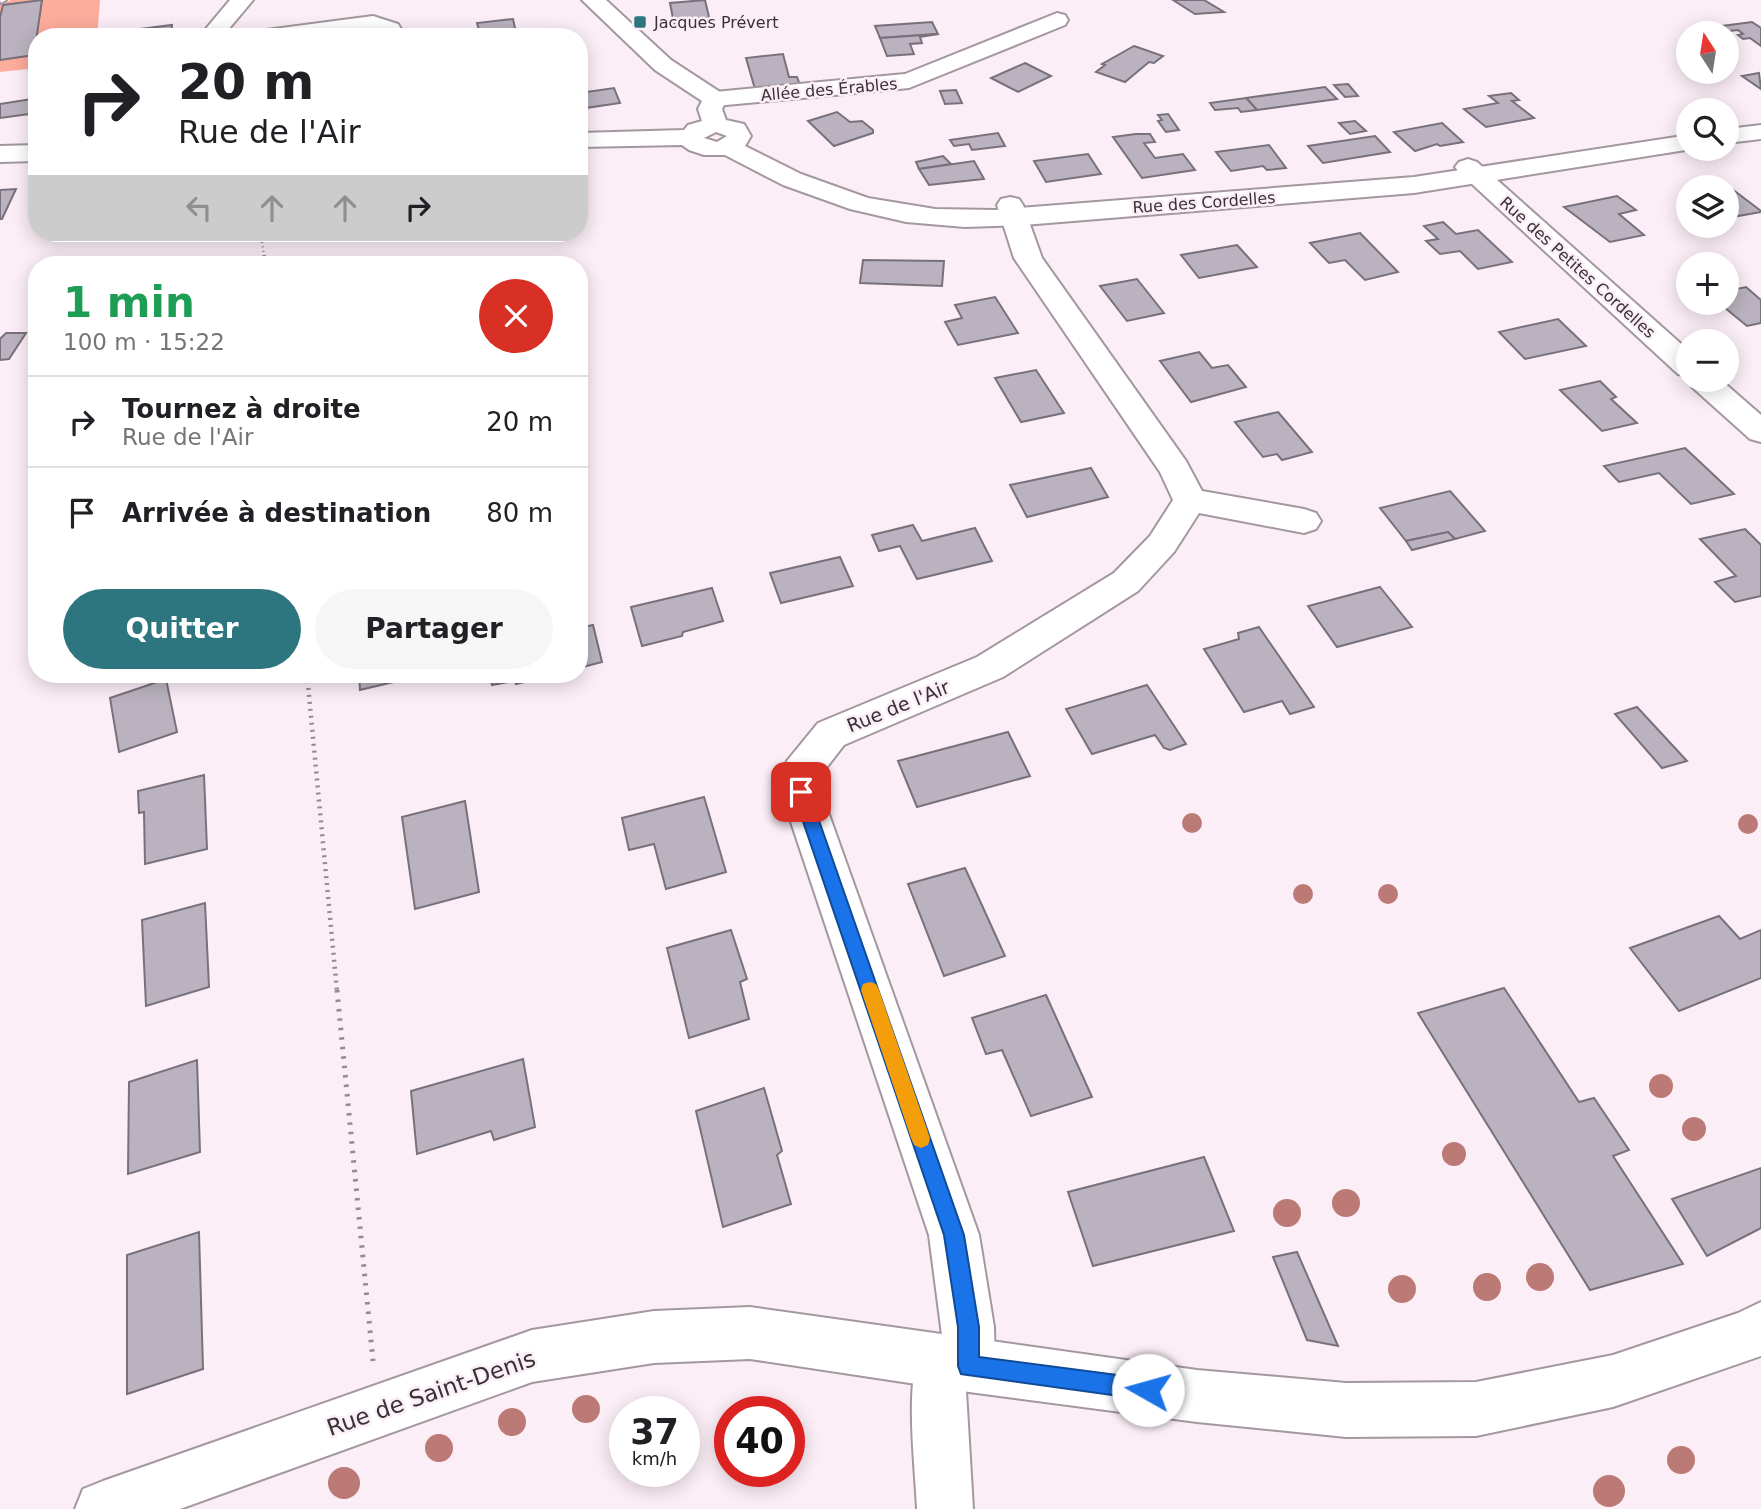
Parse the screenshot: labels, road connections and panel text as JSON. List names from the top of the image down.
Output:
{
  "streets": {
    "street": [
      "Allée des Érables",
      "Rue des Cordelles",
      "Rue des Petites Cordelles",
      "Rue de l'Air",
      "Rue de Saint-Denis"
    ]
  },
  "crossings": [
    ["Rue des Cordelles", "Rue des Petites Cordelles"],
    ["Rue de l'Air", "Rue de Saint-Denis"]
  ],
  "places": {
    "transit": ["Jacques Prévert"]
  },
  "north": "top",
  "page": {
    "map_buttons": ["+", "−"],
    "turn": ["20 m", "Rue de l'Air"],
    "heading": ["1 min", "100 m · 15:22"],
    "list": [
      {
        "name": "Tournez à droite",
        "note": "Rue de l'Air",
        "value": "20 m"
      },
      {
        "name": "Arrivée à destination",
        "value": "80 m"
      }
    ],
    "buttons": ["Quitter", "Partager"],
    "speed": "37 km/h",
    "limit": "40"
  }
}
